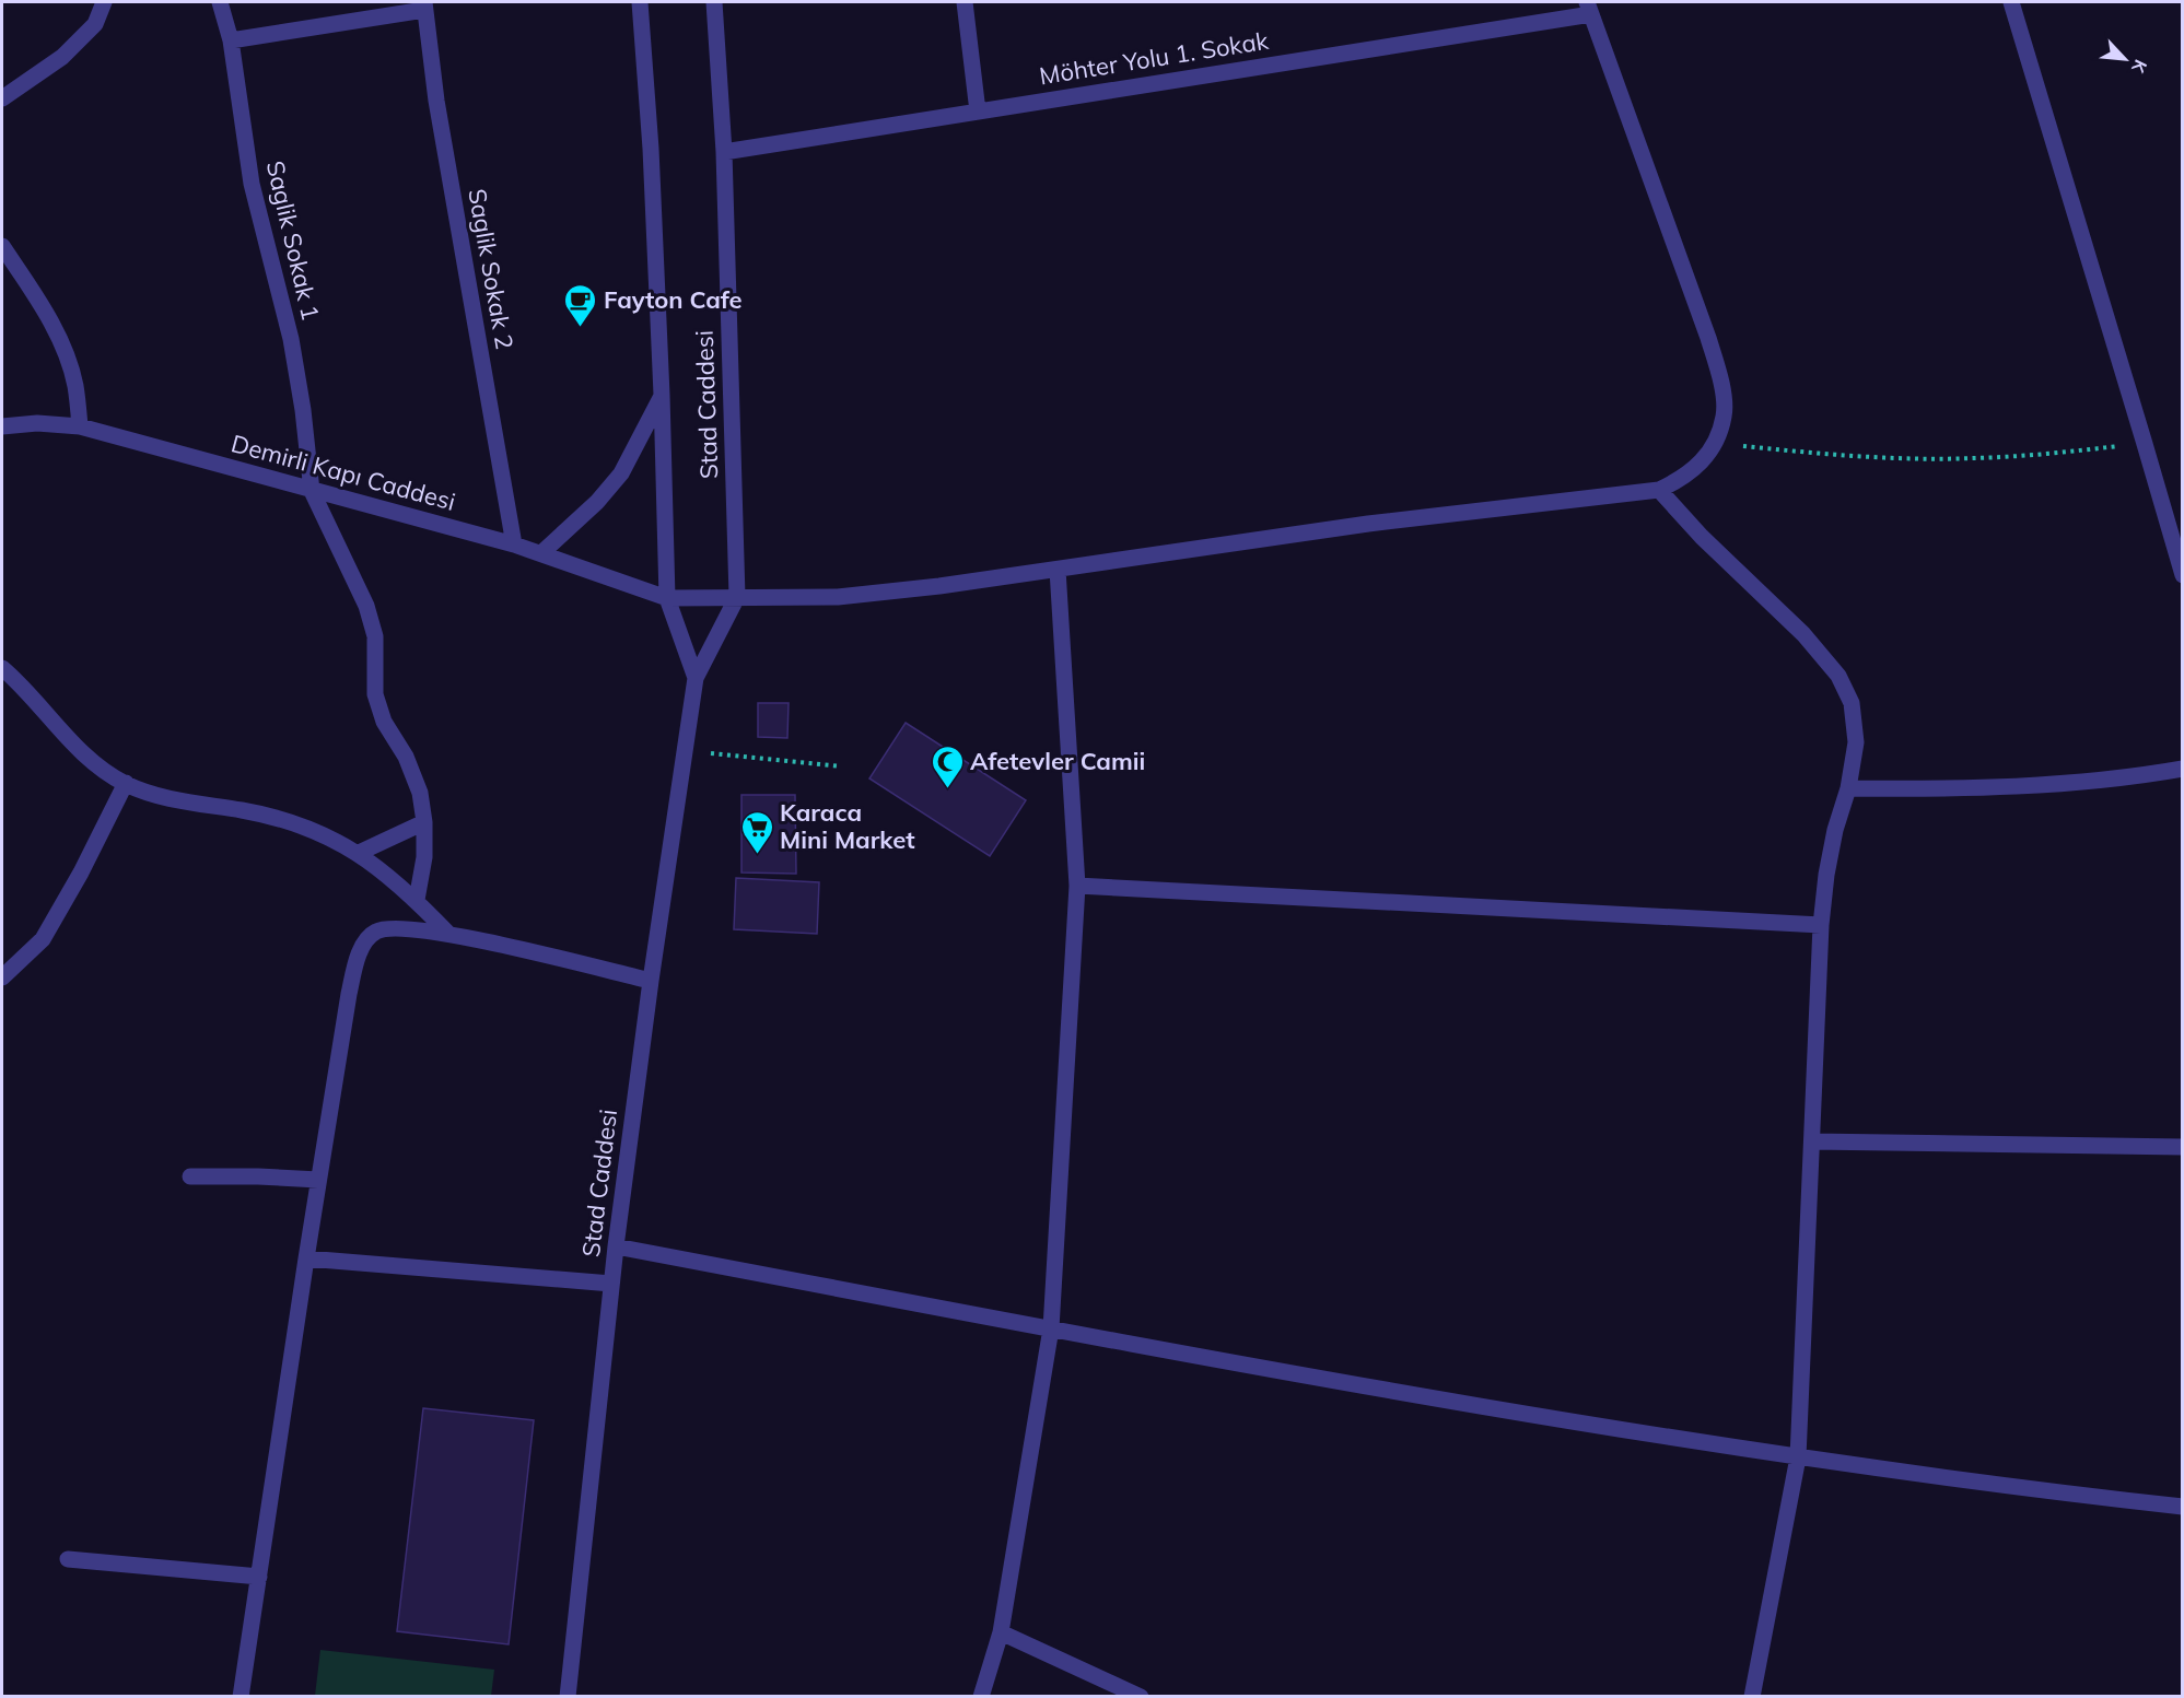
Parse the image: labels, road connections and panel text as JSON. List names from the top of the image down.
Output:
{
  "streets": {
    "street": [
      "Möhter Yolu 1. Sokak",
      "Saglik Sokak 1",
      "Saglik Sokak 2",
      "Stad Caddesi",
      "Demirli Kapı Caddesi"
    ]
  },
  "crossings": [
    ["Möhter Yolu 1. Sokak", "Stad Caddesi"],
    ["Saglik Sokak 1", "Demirli Kapı Caddesi"],
    ["Saglik Sokak 2", "Demirli Kapı Caddesi"],
    ["Stad Caddesi", "Demirli Kapı Caddesi"]
  ],
  "places": {
    "cafe": ["Fayton Cafe"],
    "mosque": ["Afetevler Camii"],
    "supermarket": ["Karaca Mini Market"]
  },
  "north": "bottom right"
}
